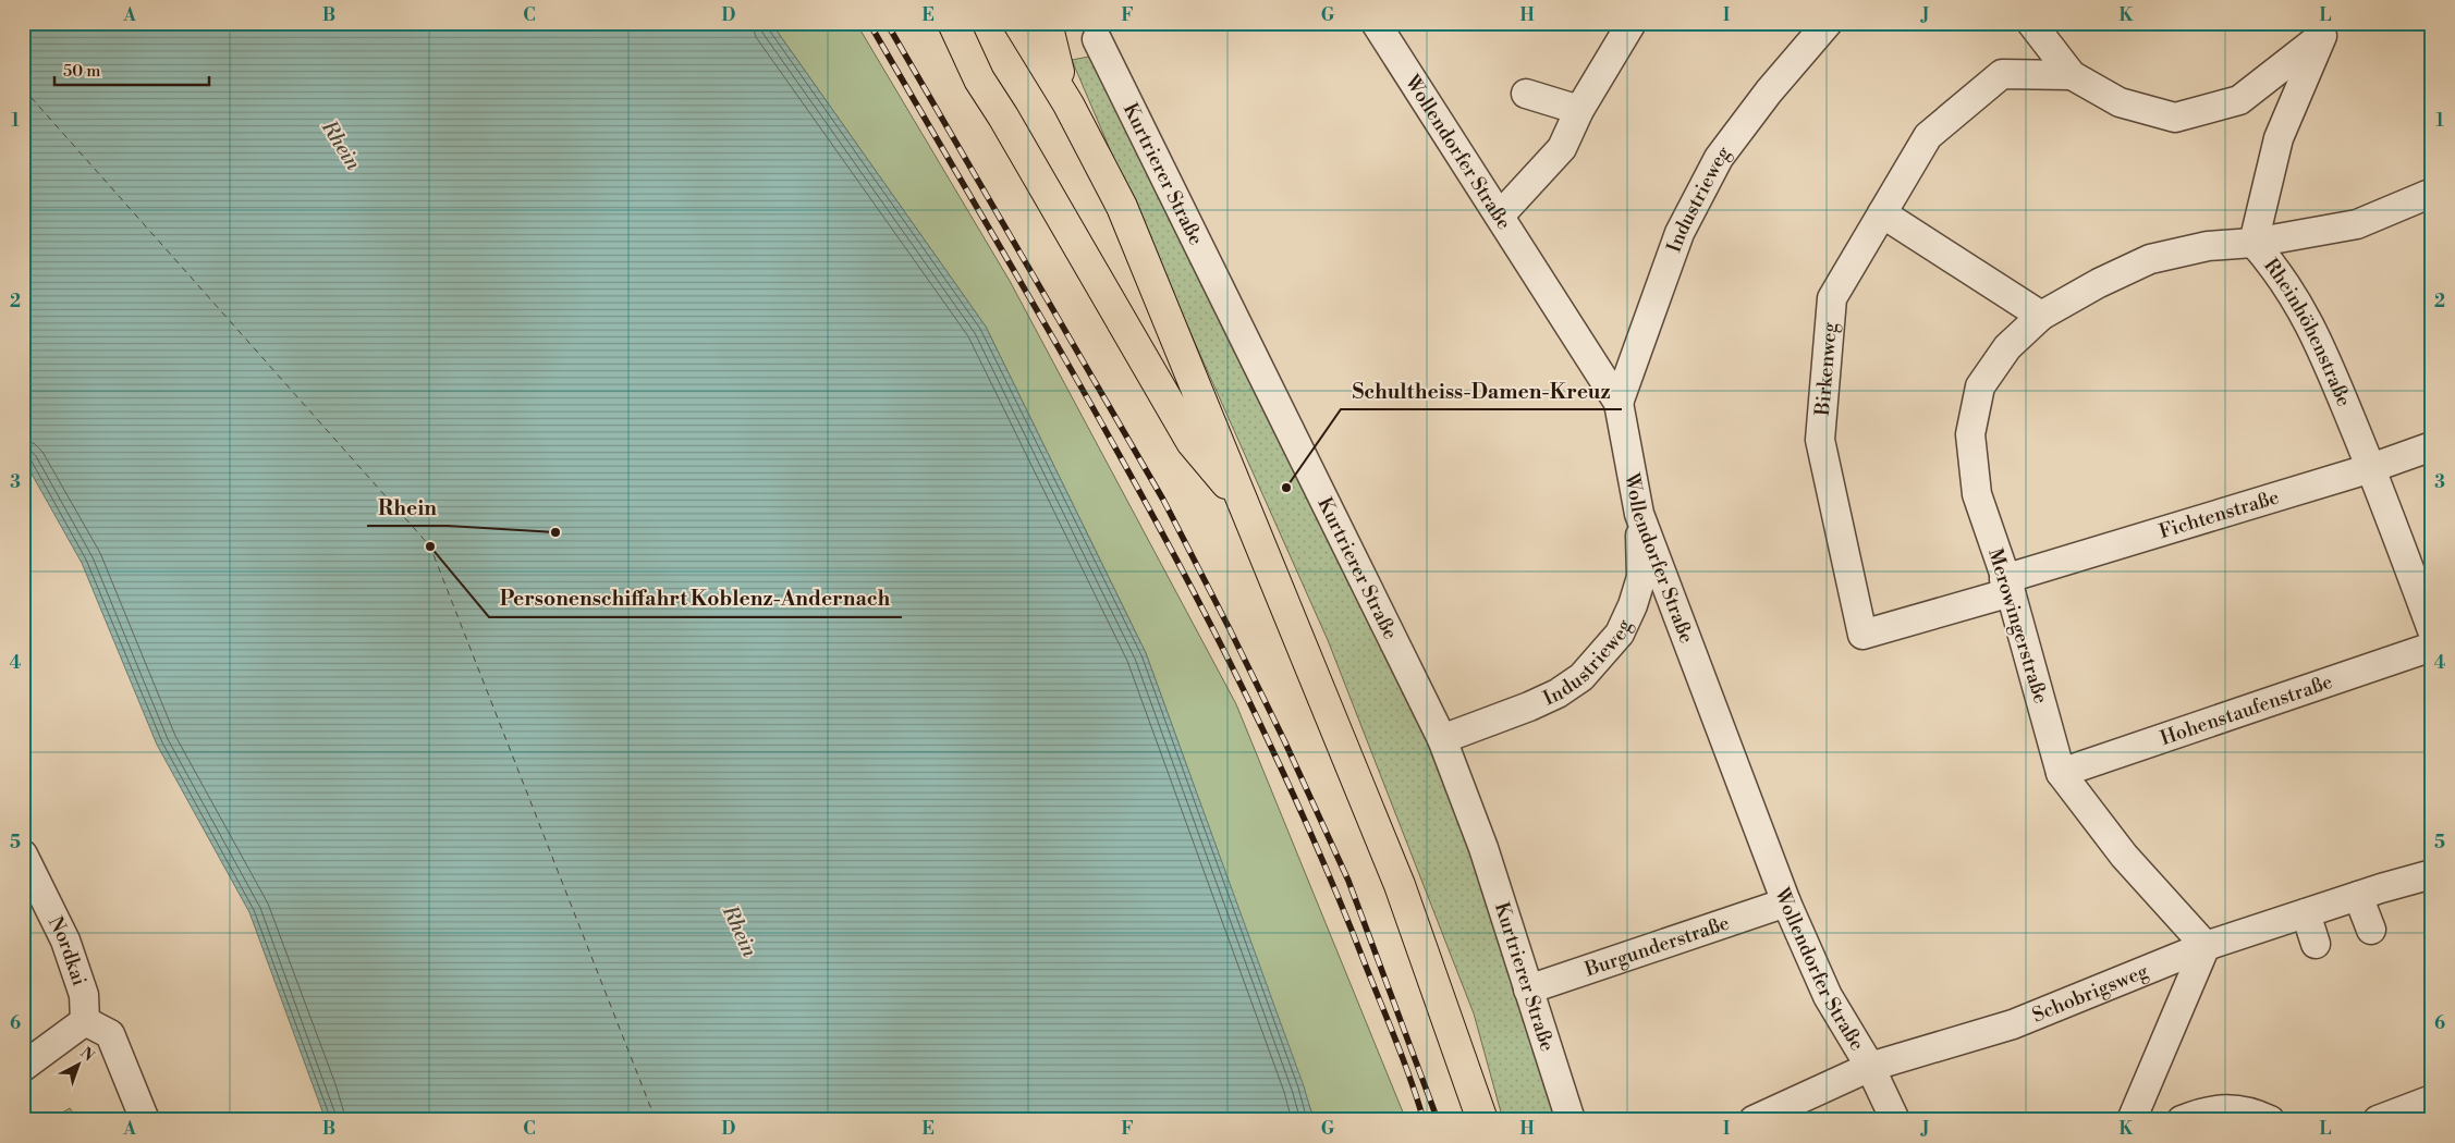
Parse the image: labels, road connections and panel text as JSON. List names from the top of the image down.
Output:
{
  "streets": {
    "street": [
      "Wollendorfer Straße",
      "Kurtrierer Straße",
      "Industrieweg",
      "Rheinhöhenstraße",
      "Birkenweg",
      "Fichtenstraße",
      "Merowingerstraße",
      "Hohenstaufenstraße",
      "Burgunderstraße",
      "Nordkai",
      "Schobrigsweg"
    ]
  },
  "crossings": [
    ["Wollendorfer Straße", "Industrieweg"],
    ["Wollendorfer Straße", "Burgunderstraße"],
    ["Wollendorfer Straße", "Schobrigsweg"],
    ["Kurtrierer Straße", "Industrieweg"],
    ["Kurtrierer Straße", "Burgunderstraße"],
    ["Rheinhöhenstraße", "Fichtenstraße"],
    ["Rheinhöhenstraße", "Merowingerstraße"],
    ["Birkenweg", "Fichtenstraße"],
    ["Birkenweg", "Merowingerstraße"],
    ["Fichtenstraße", "Merowingerstraße"],
    ["Merowingerstraße", "Hohenstaufenstraße"],
    ["Merowingerstraße", "Schobrigsweg"]
  ],
  "water": ["Rhein"],
  "places": ["Schultheiss-Damen-Kreuz", "Rhein", "Personenschiffahrt Koblenz-Andernach"],
  "scale_bar": "50 m",
  "north": "top right",
  "grid": {
    "columns": [
      "A",
      "B",
      "C",
      "D",
      "E",
      "F",
      "G",
      "H",
      "I",
      "J",
      "K",
      "L"
    ],
    "rows": [
      "1",
      "2",
      "3",
      "4",
      "5",
      "6"
    ]
  }
}
